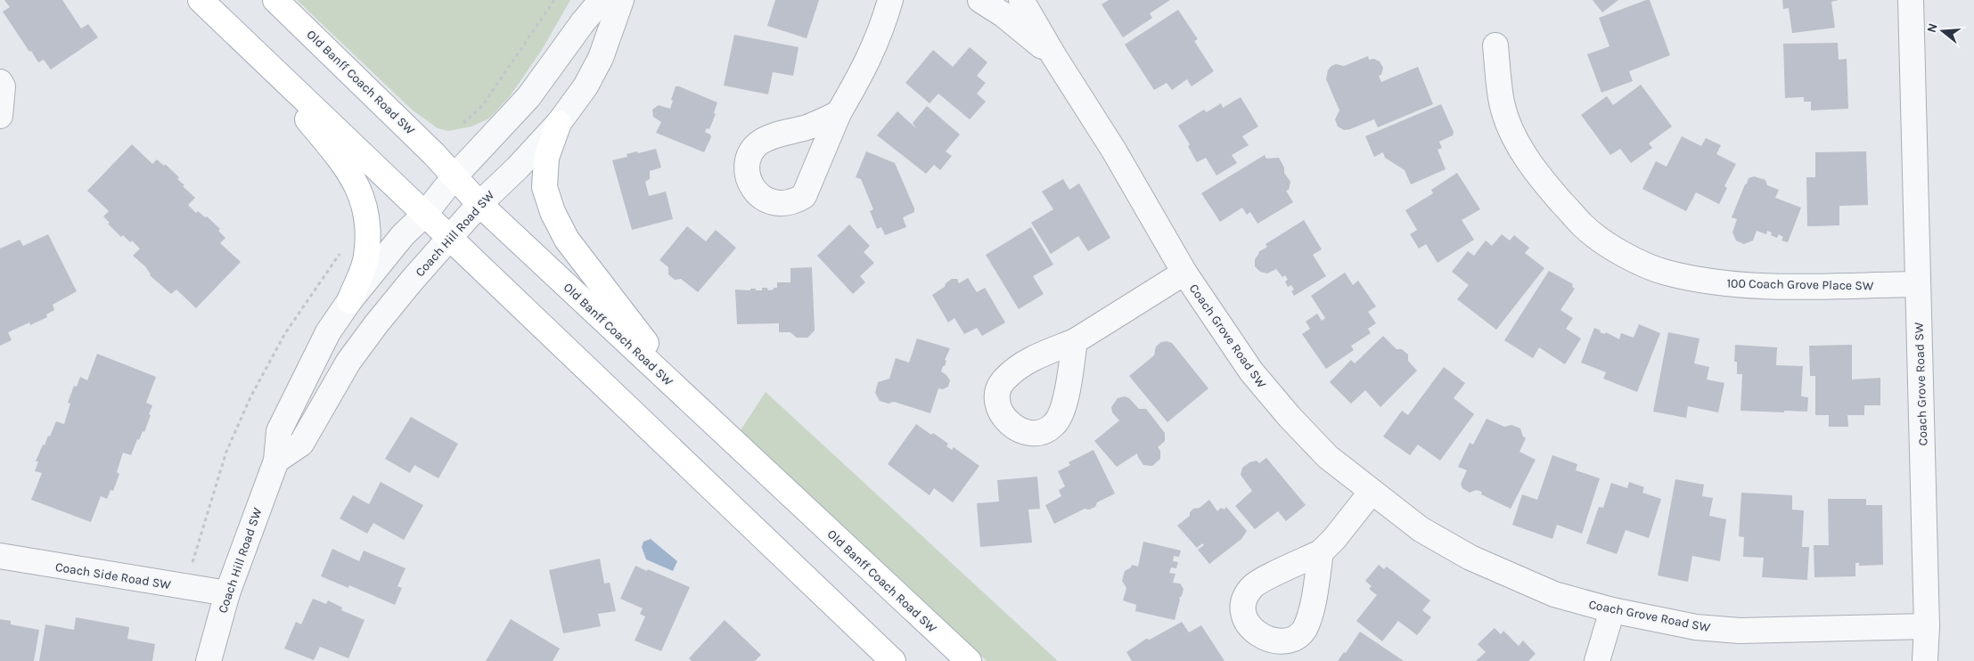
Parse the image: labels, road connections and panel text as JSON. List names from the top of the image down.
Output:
{
  "streets": {
    "main road": ["Old Banff Coach Road SW"],
    "street": [
      "Coach Hill Road SW",
      "100 Coach Grove Place SW",
      "Coach Grove Road SW",
      "Coach Side Road SW"
    ]
  },
  "crossings": [
    ["Old Banff Coach Road SW", "Coach Hill Road SW"],
    ["Coach Hill Road SW", "Coach Side Road SW"],
    ["100 Coach Grove Place SW", "Coach Grove Road SW"]
  ],
  "north": "left"
}
